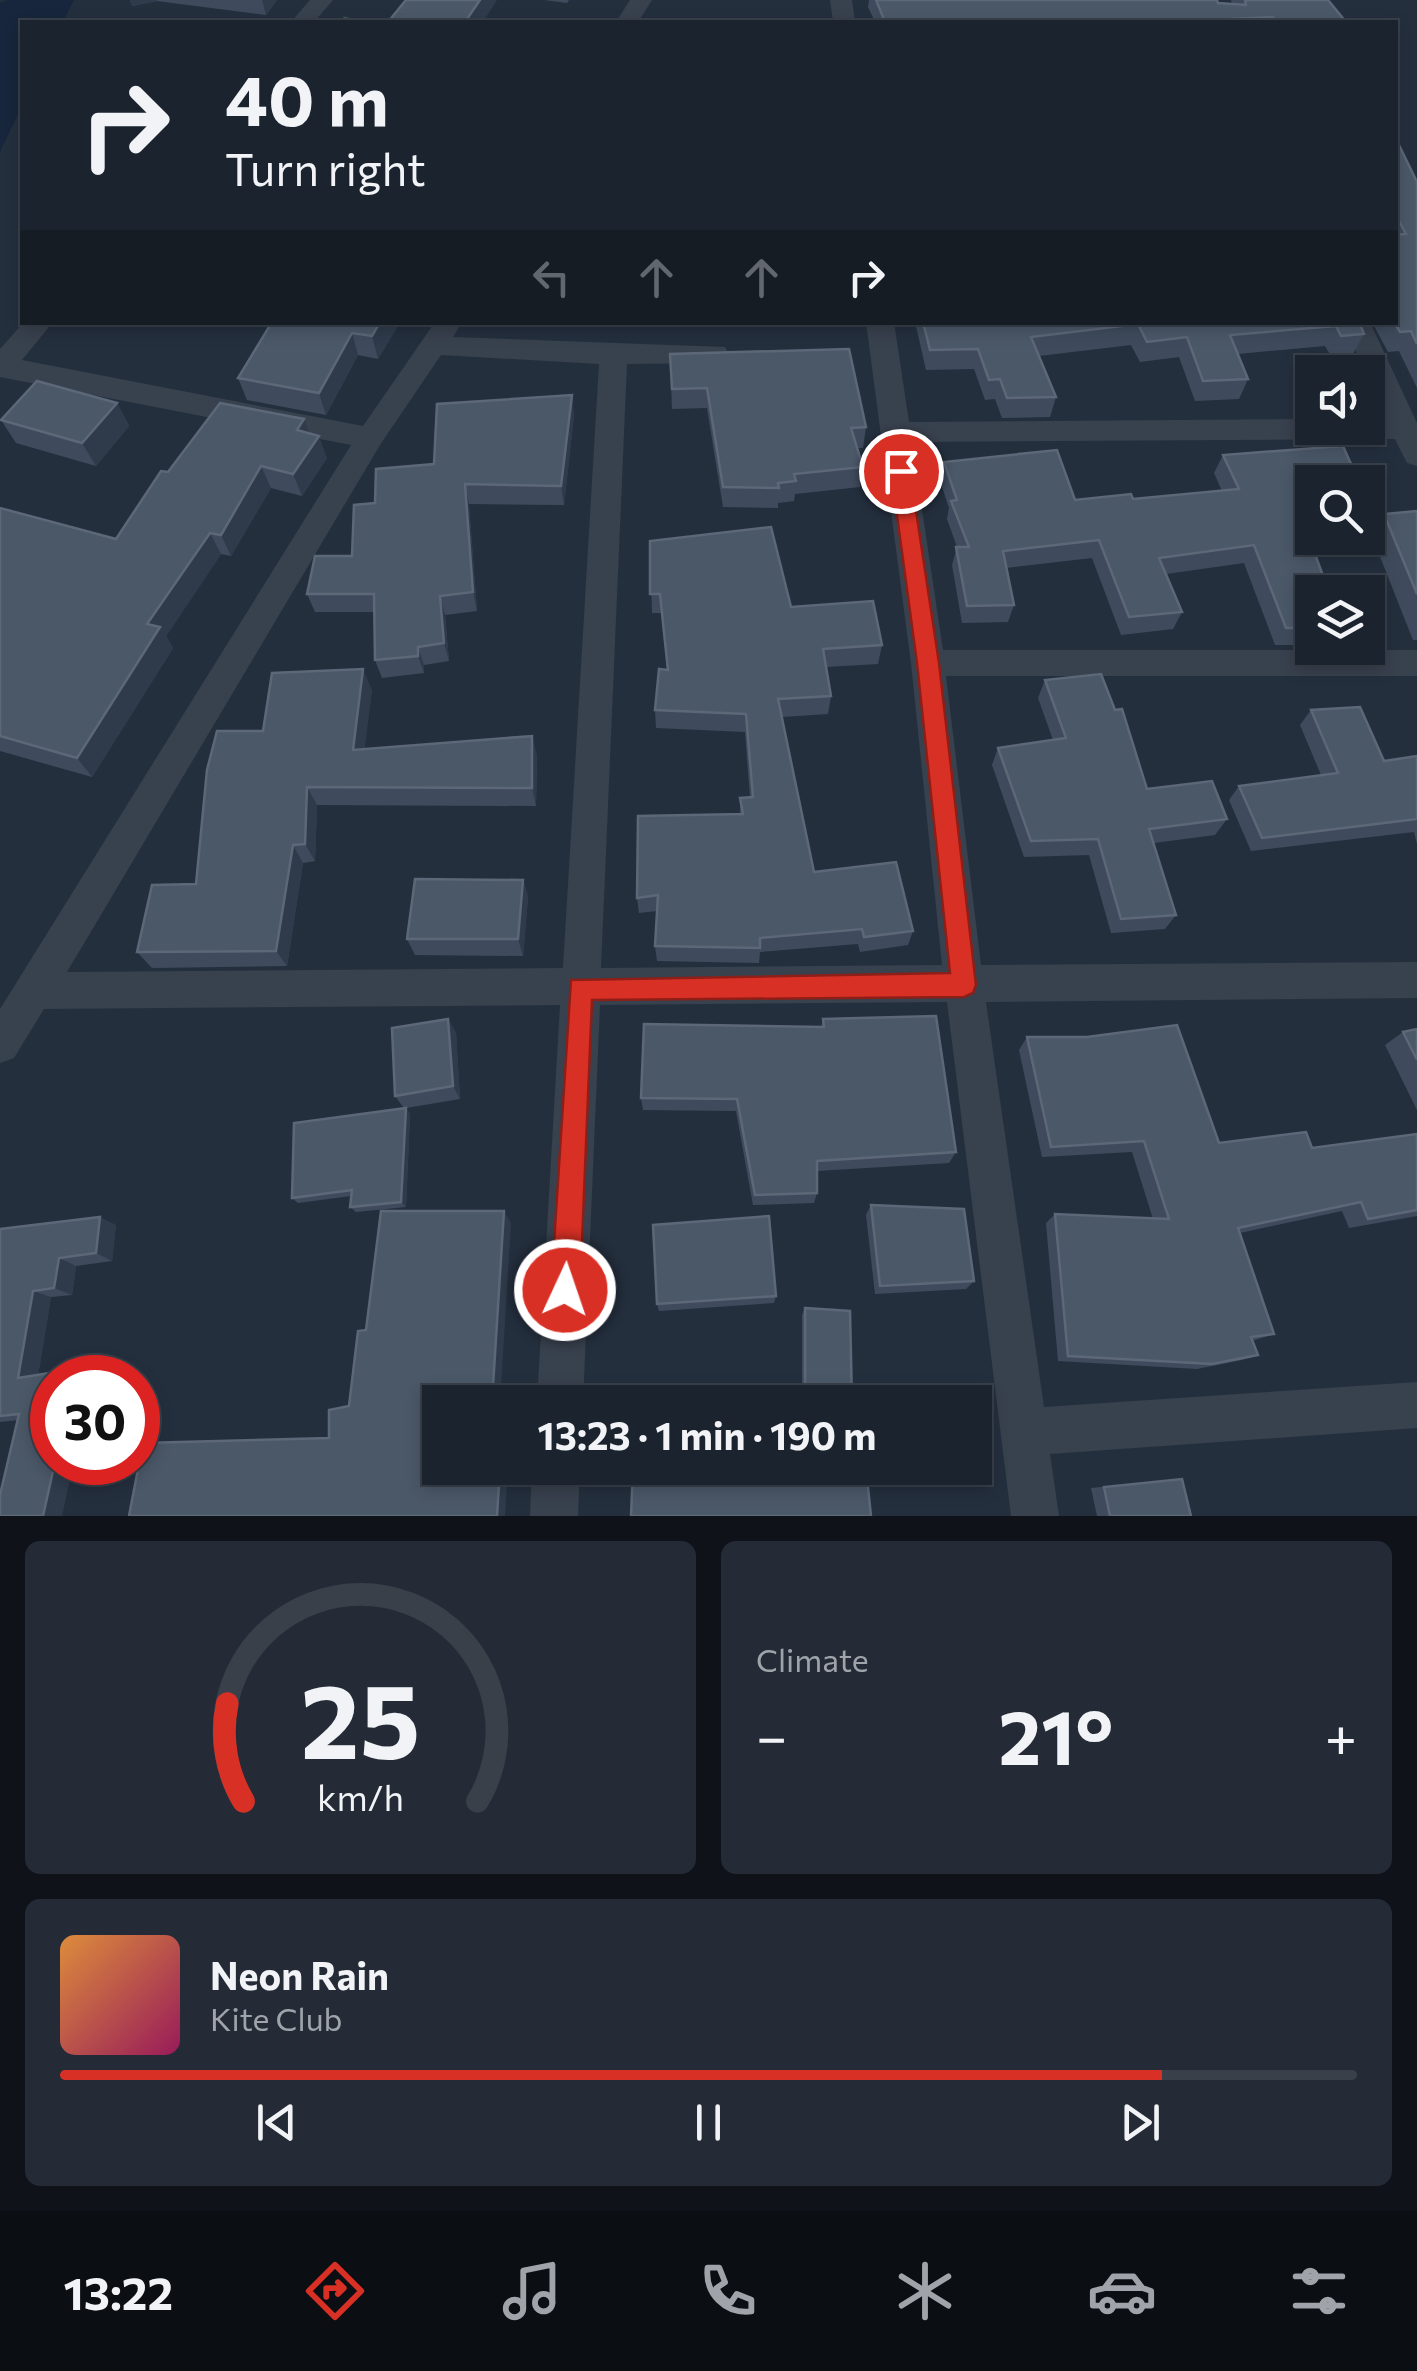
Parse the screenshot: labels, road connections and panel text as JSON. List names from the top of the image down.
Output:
{
  "page": {
    "turn": ["40 m", "Turn right"],
    "limit": "30",
    "trip": "13:23 · 1 min · 190 m",
    "tile": "Climate",
    "heat": ["−", "21°", "+"],
    "song": ["Neon Rain", "Kite Club"],
    "tabs": "13:22",
    "gauge": ["25", "km/h"]
  }
}
